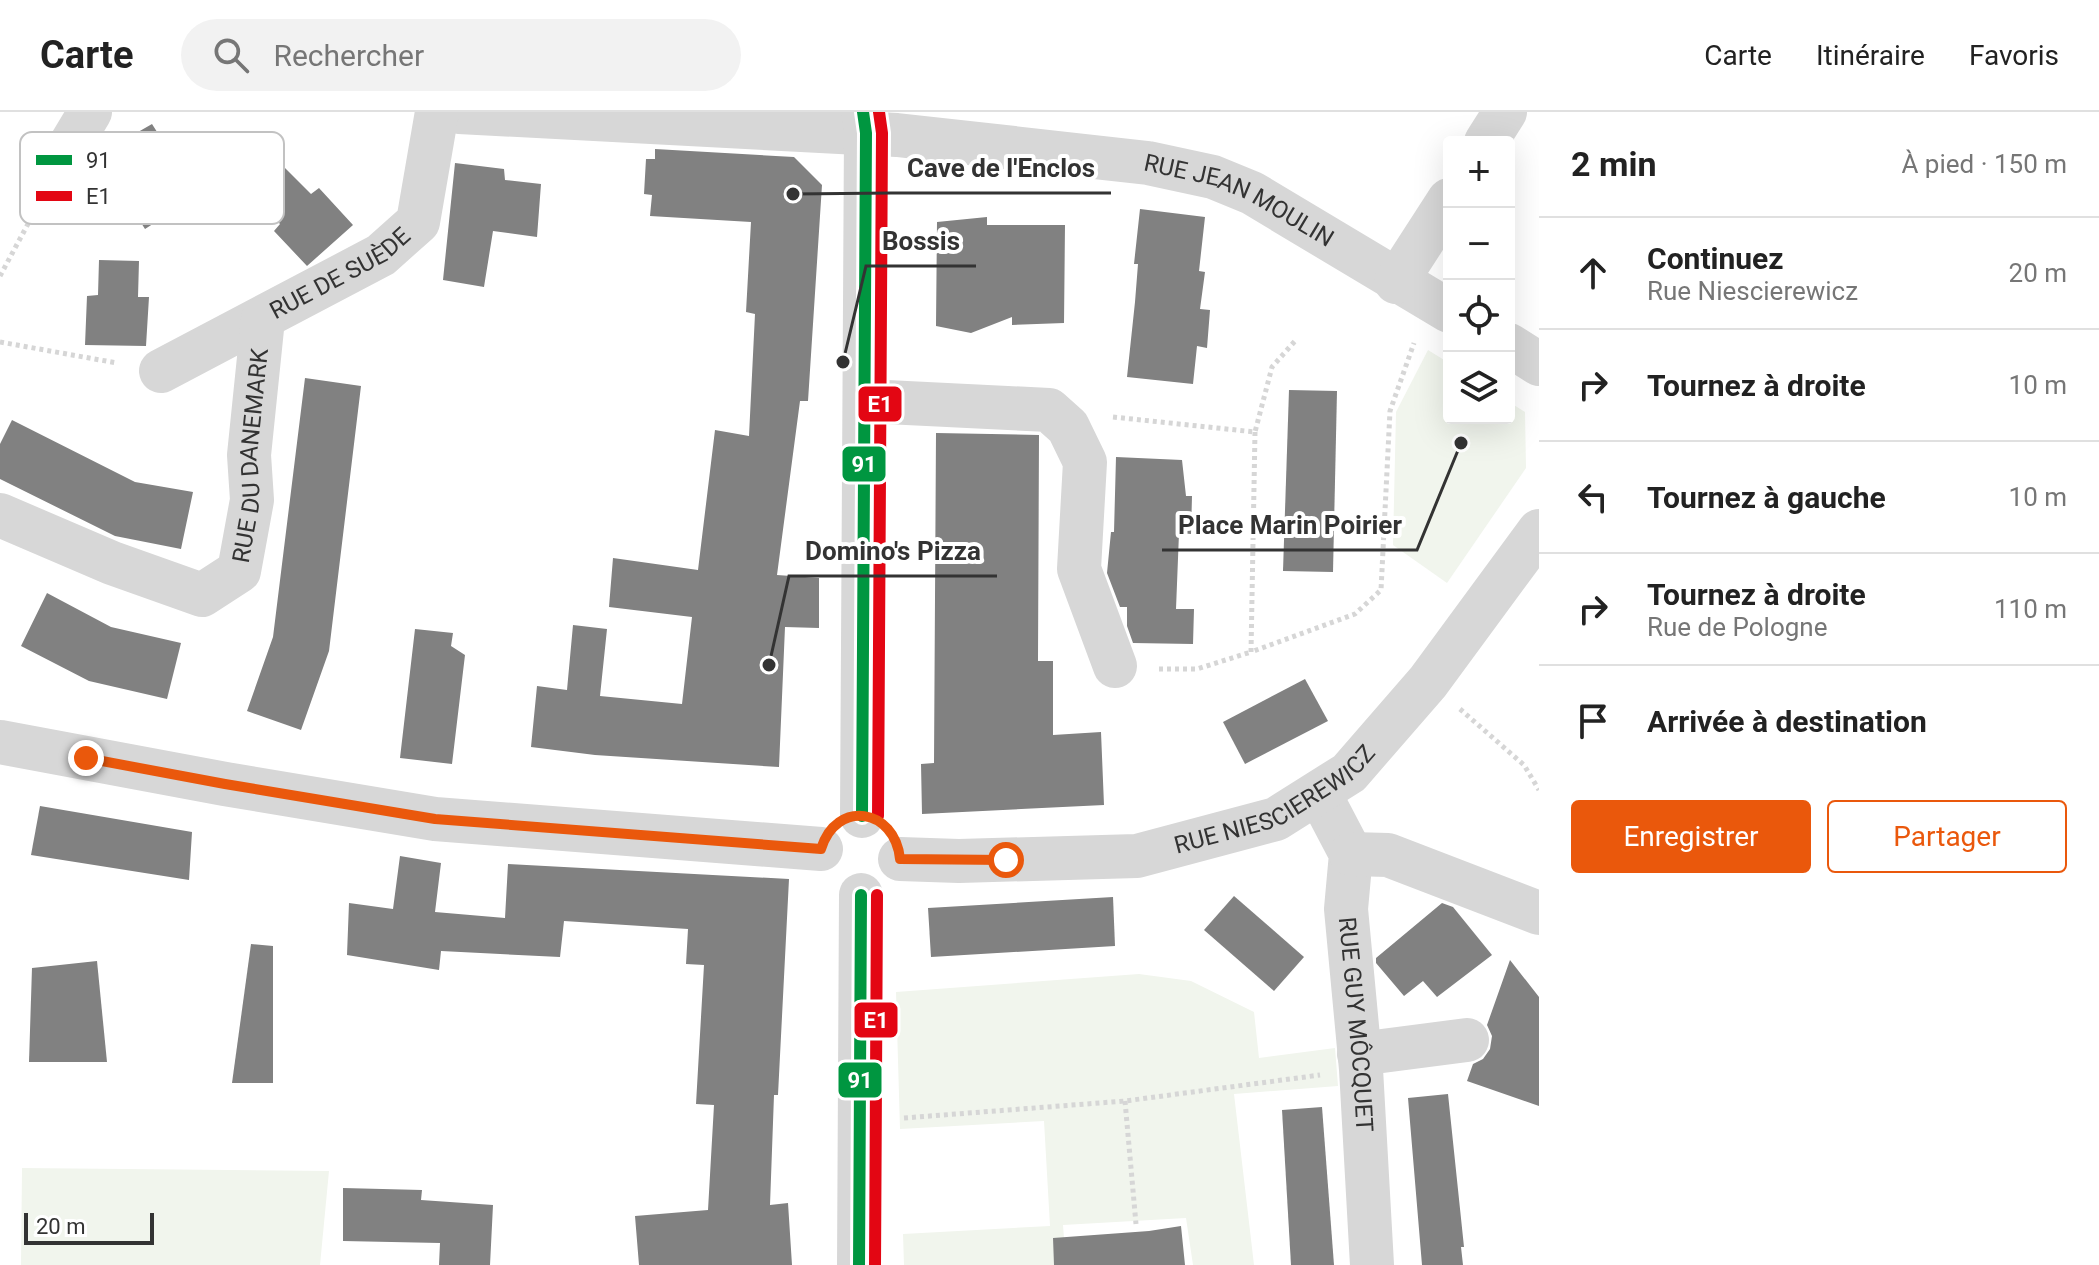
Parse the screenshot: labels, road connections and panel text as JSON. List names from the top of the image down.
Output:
{
  "streets": {
    "street": [
      "RUE JEAN MOULIN",
      "RUE DE SUÈDE",
      "RUE DU DANEMARK",
      "RUE NIESCIEREWICZ",
      "RUE GUY MÔCQUET"
    ]
  },
  "crossings": [
    ["RUE DE SUÈDE", "RUE DU DANEMARK"]
  ],
  "places": [
    "Cave de l'Enclos",
    "Bossis",
    "Place Marin Poirier",
    "Domino's Pizza"
  ],
  "lines": ["transit line 91", "transit line E1"],
  "legend": ["91", "E1"],
  "scale_bar": "20 m",
  "page": {
    "header": "Carte",
    "search": "Rechercher",
    "nav": ["Carte", "Itinéraire", "Favoris"],
    "heading": ["2 min", "À pied · 150 m"],
    "map_buttons": ["+", "−"],
    "list": [
      ["Continuez", "Rue Niescierewicz", "20 m"],
      ["Tournez à droite", "10 m"],
      ["Tournez à gauche", "10 m"],
      ["Tournez à droite", "Rue de Pologne", "110 m"],
      "Arrivée à destination"
    ],
    "buttons": ["Enregistrer", "Partager"],
    "scale": "20 m"
  }
}
